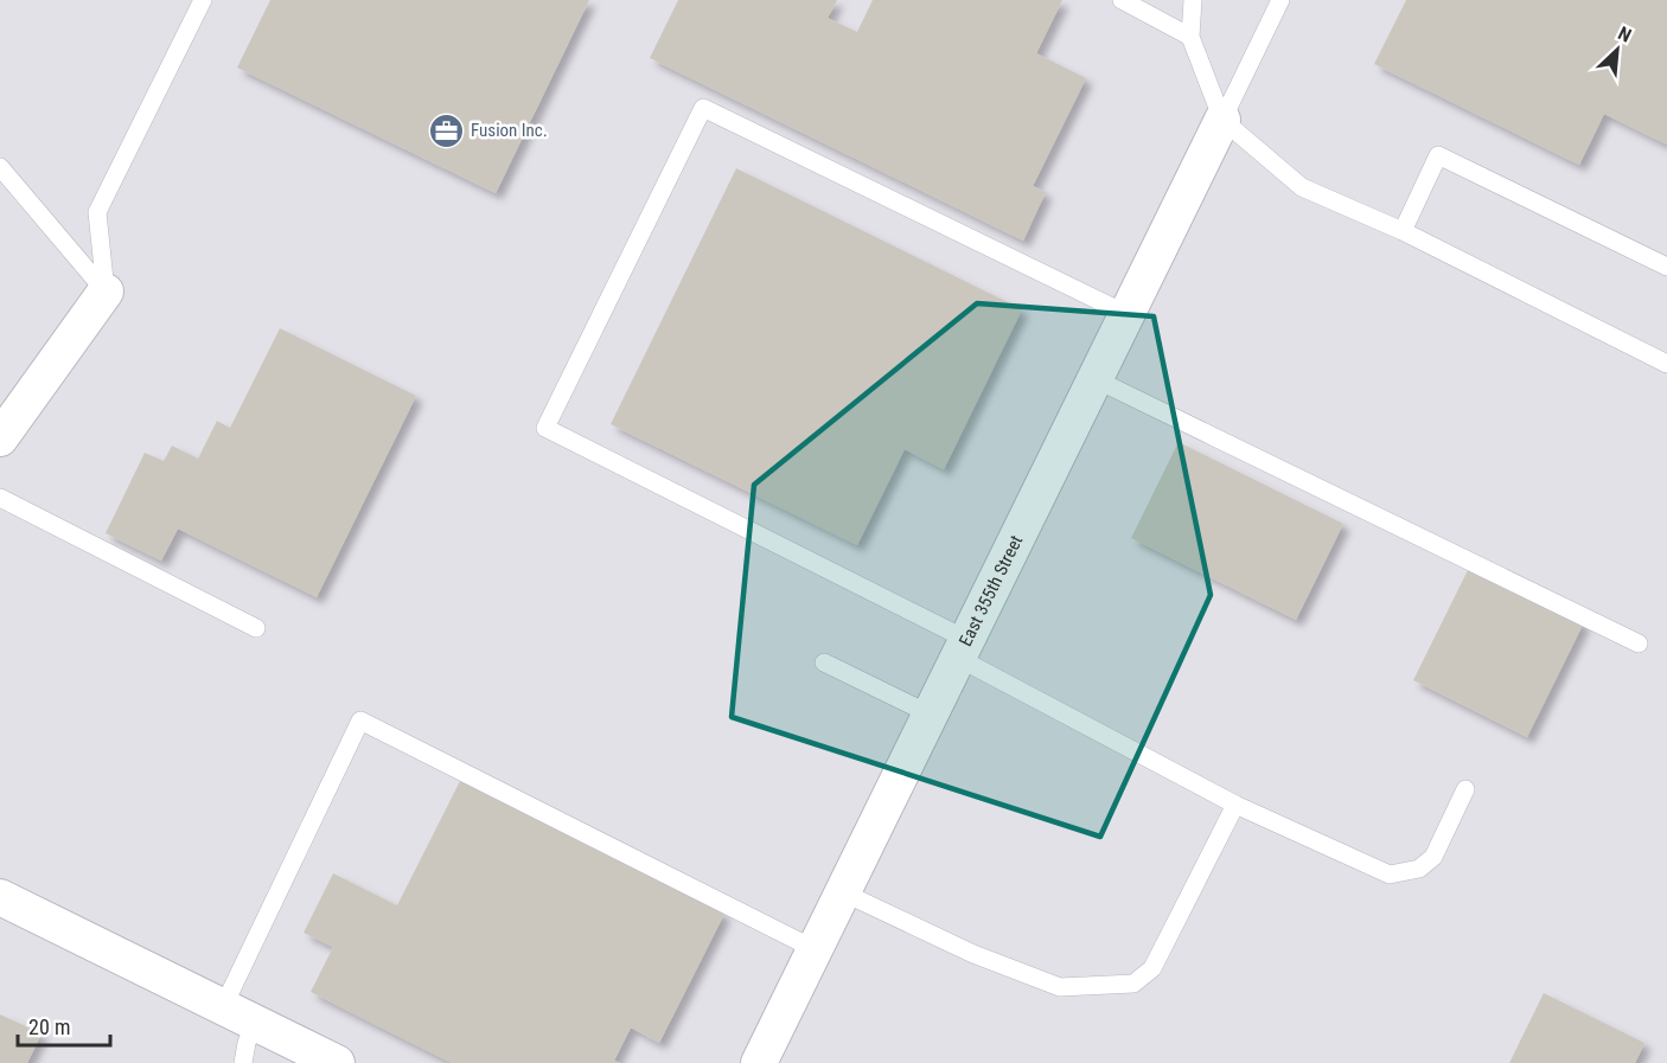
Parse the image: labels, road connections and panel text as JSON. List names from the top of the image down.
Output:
{
  "streets": {
    "street": ["East 355th Street"]
  },
  "places": {
    "office": ["Fusion Inc."]
  },
  "scale_bar": "20 m",
  "north": "top right"
}
